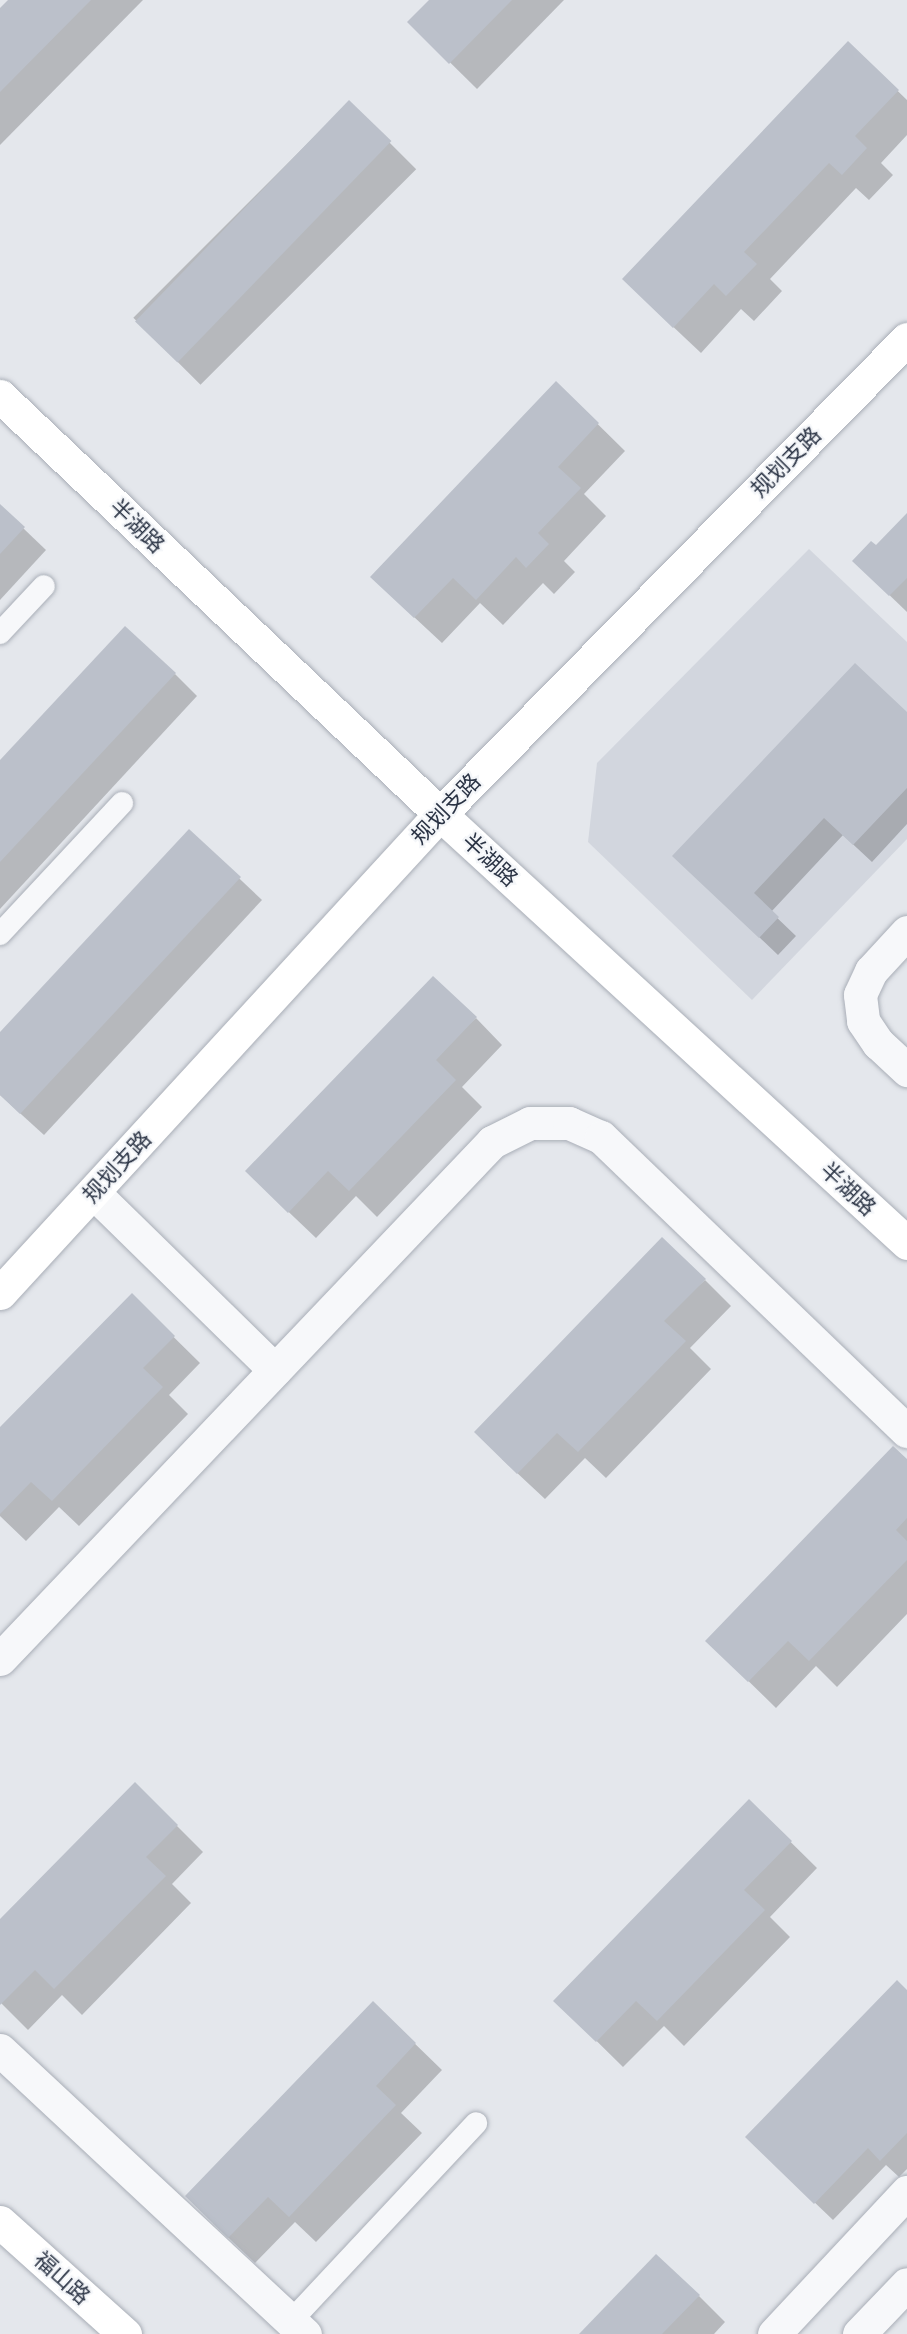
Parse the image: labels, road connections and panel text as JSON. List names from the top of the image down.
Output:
{
  "streets": {
    "street": ["规划支路", "半湖路", "福山路"]
  },
  "crossings": [
    ["规划支路", "半湖路"]
  ]
}
